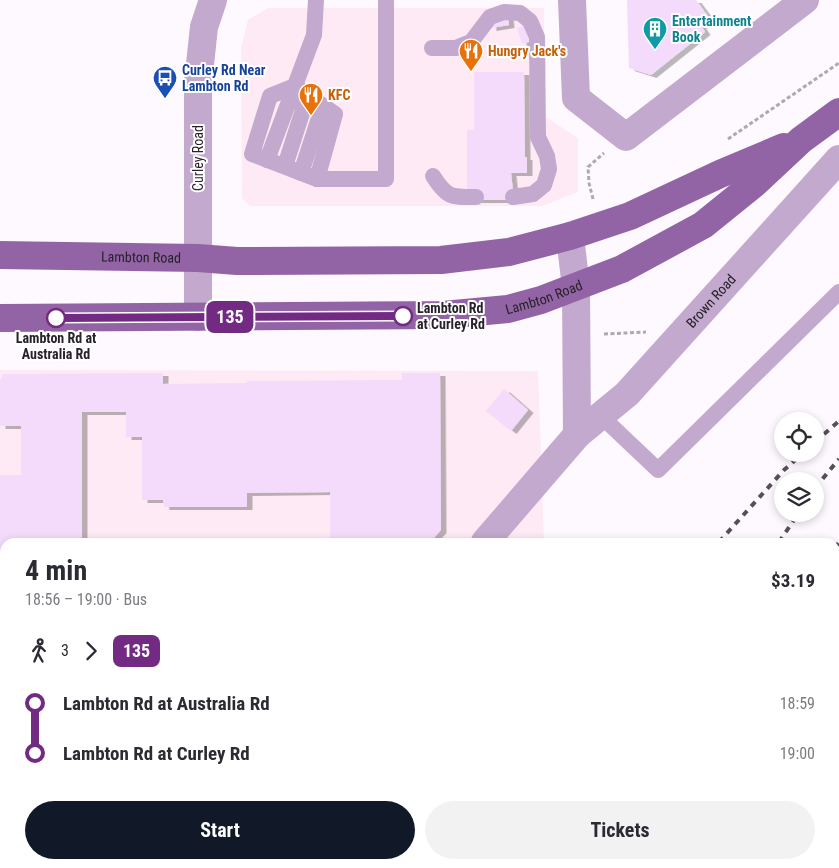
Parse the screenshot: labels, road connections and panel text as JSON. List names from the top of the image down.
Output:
{
  "streets": {
    "main road": ["Lambton Road"],
    "street": ["Curley Road", "Brown Road"]
  },
  "crossings": [
    ["Curley Road", "Lambton Road"]
  ],
  "places": {
    "building": ["Entertainment Book"],
    "restaurant": ["Hungry Jack's", "KFC"],
    "bus stop": ["Curley Rd Near Lambton Rd"],
    "other": ["Lambton Rd at Curley Rd", "Lambton Rd at Australia Rd"]
  },
  "lines": ["bus line 135"],
  "page": {
    "on_map": "135",
    "heading": ["4 min", "18:56 – 19:00 · Bus", "$3.19"],
    "legs": ["3", "135"],
    "list": [
      {
        "name": "Lambton Rd at Australia Rd",
        "value": "18:59"
      },
      {
        "name": "Lambton Rd at Curley Rd",
        "value": "19:00"
      }
    ],
    "buttons": ["Start", "Tickets"]
  }
}
